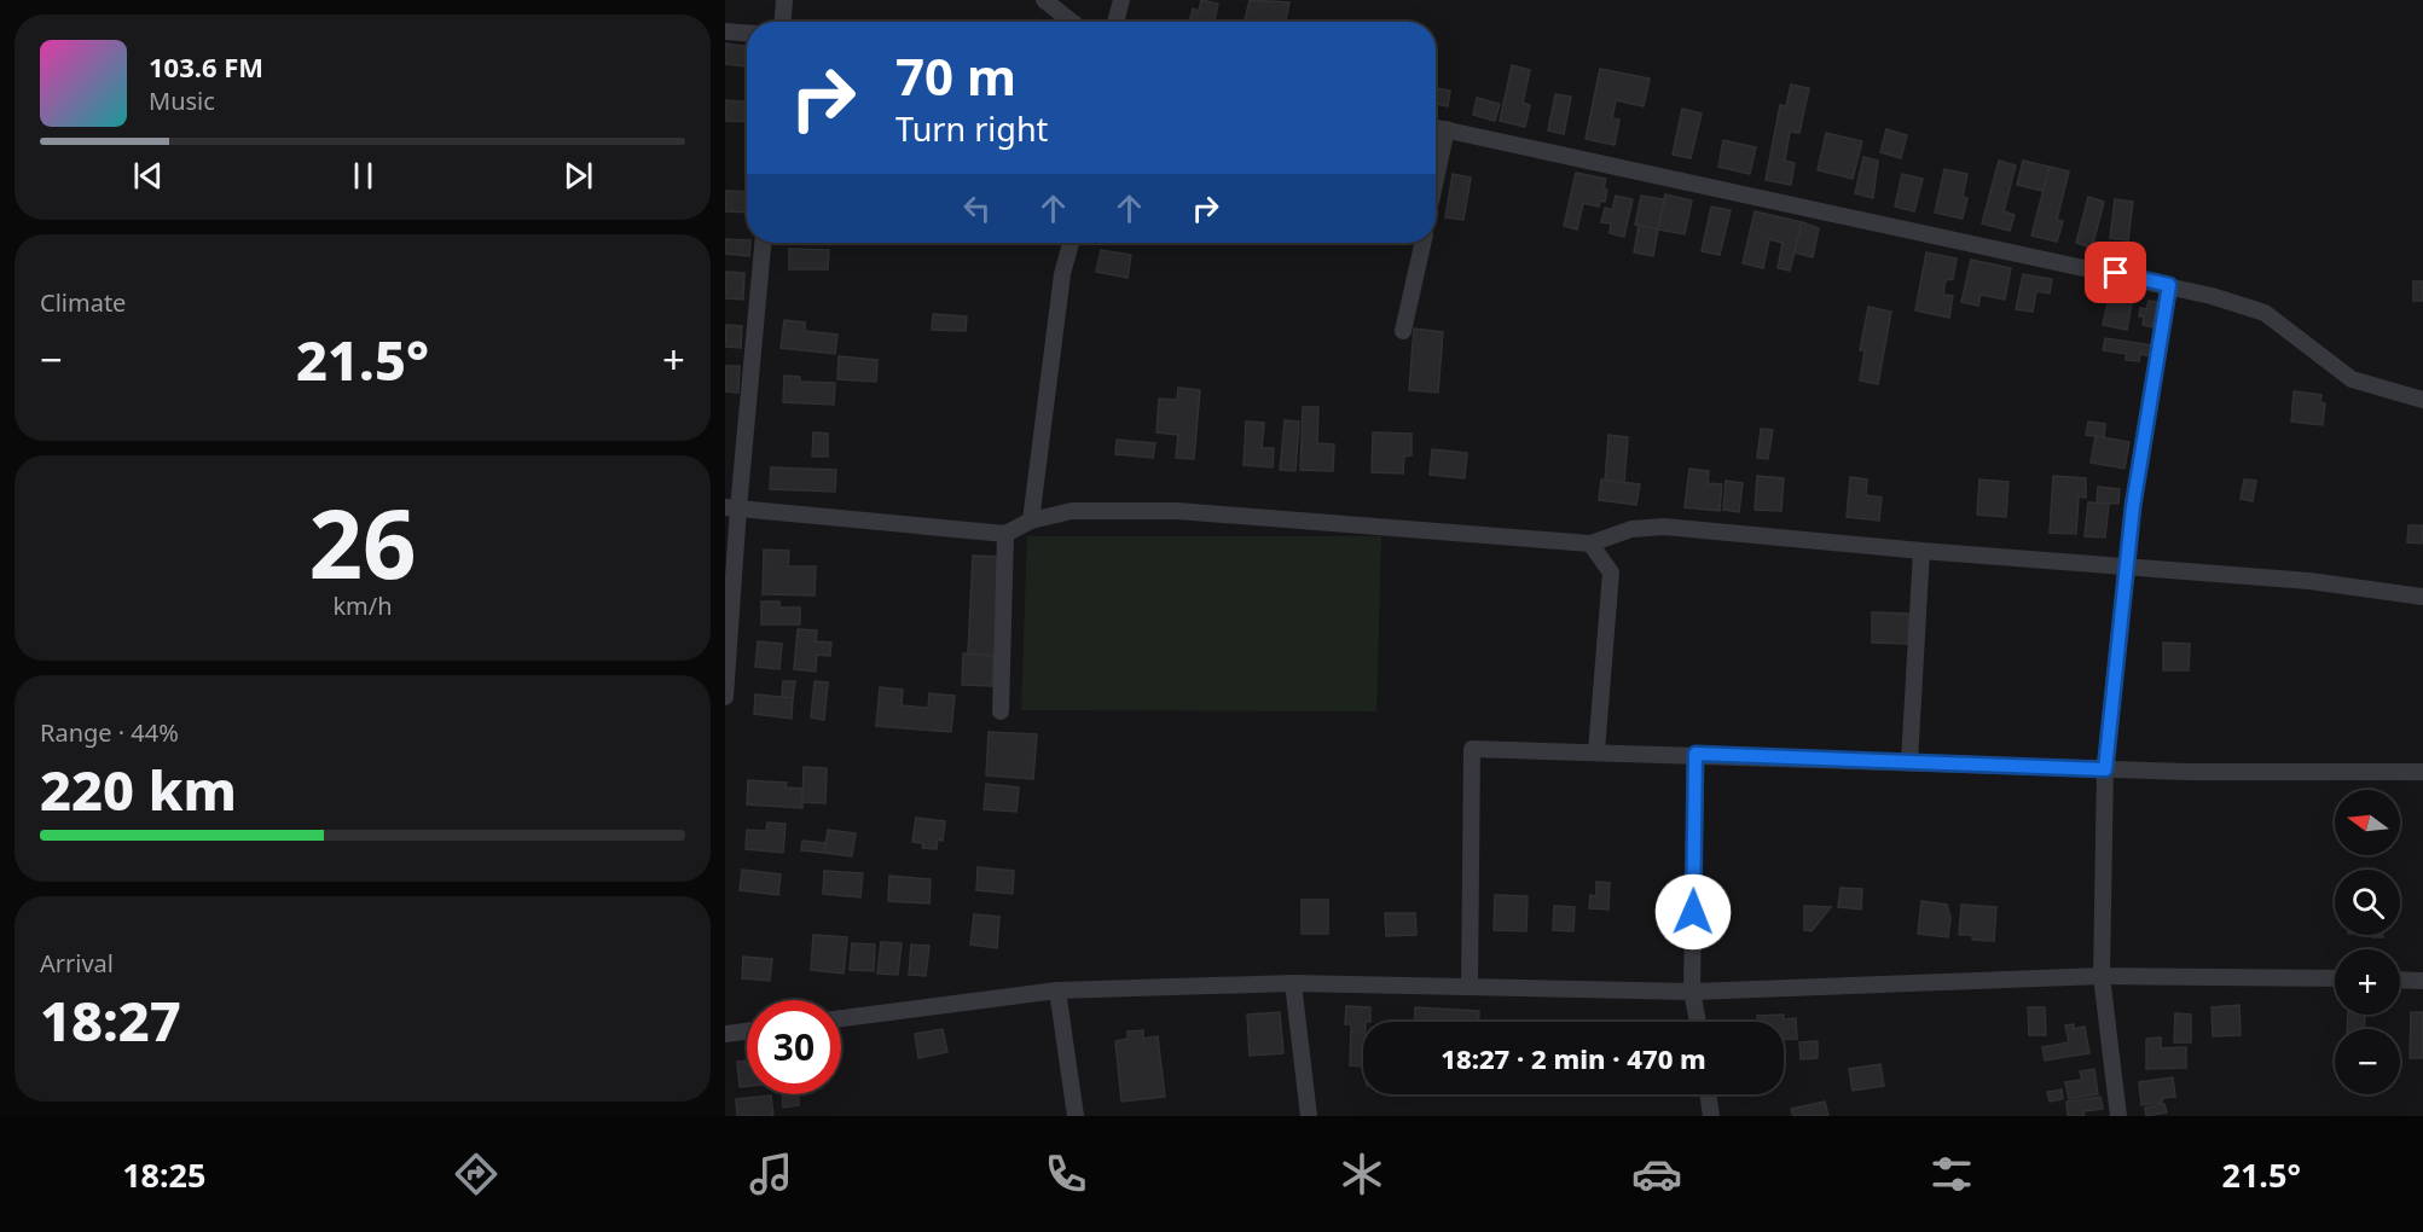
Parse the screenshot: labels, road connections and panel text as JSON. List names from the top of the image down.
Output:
{
  "north": "left",
  "page": {
    "turn": ["70 m", "Turn right"],
    "song": ["103.6 FM", "Music"],
    "tile": [
      "Climate",
      ["26", "km/h"],
      ["Range · 44%", "220 km"],
      ["Arrival", "18:27"]
    ],
    "heat": ["−", "21.5°", "+"],
    "map_buttons": ["+", "−"],
    "limit": "30",
    "trip": "18:27 · 2 min · 470 m",
    "tabs": ["18:25", "21.5°"]
  }
}
